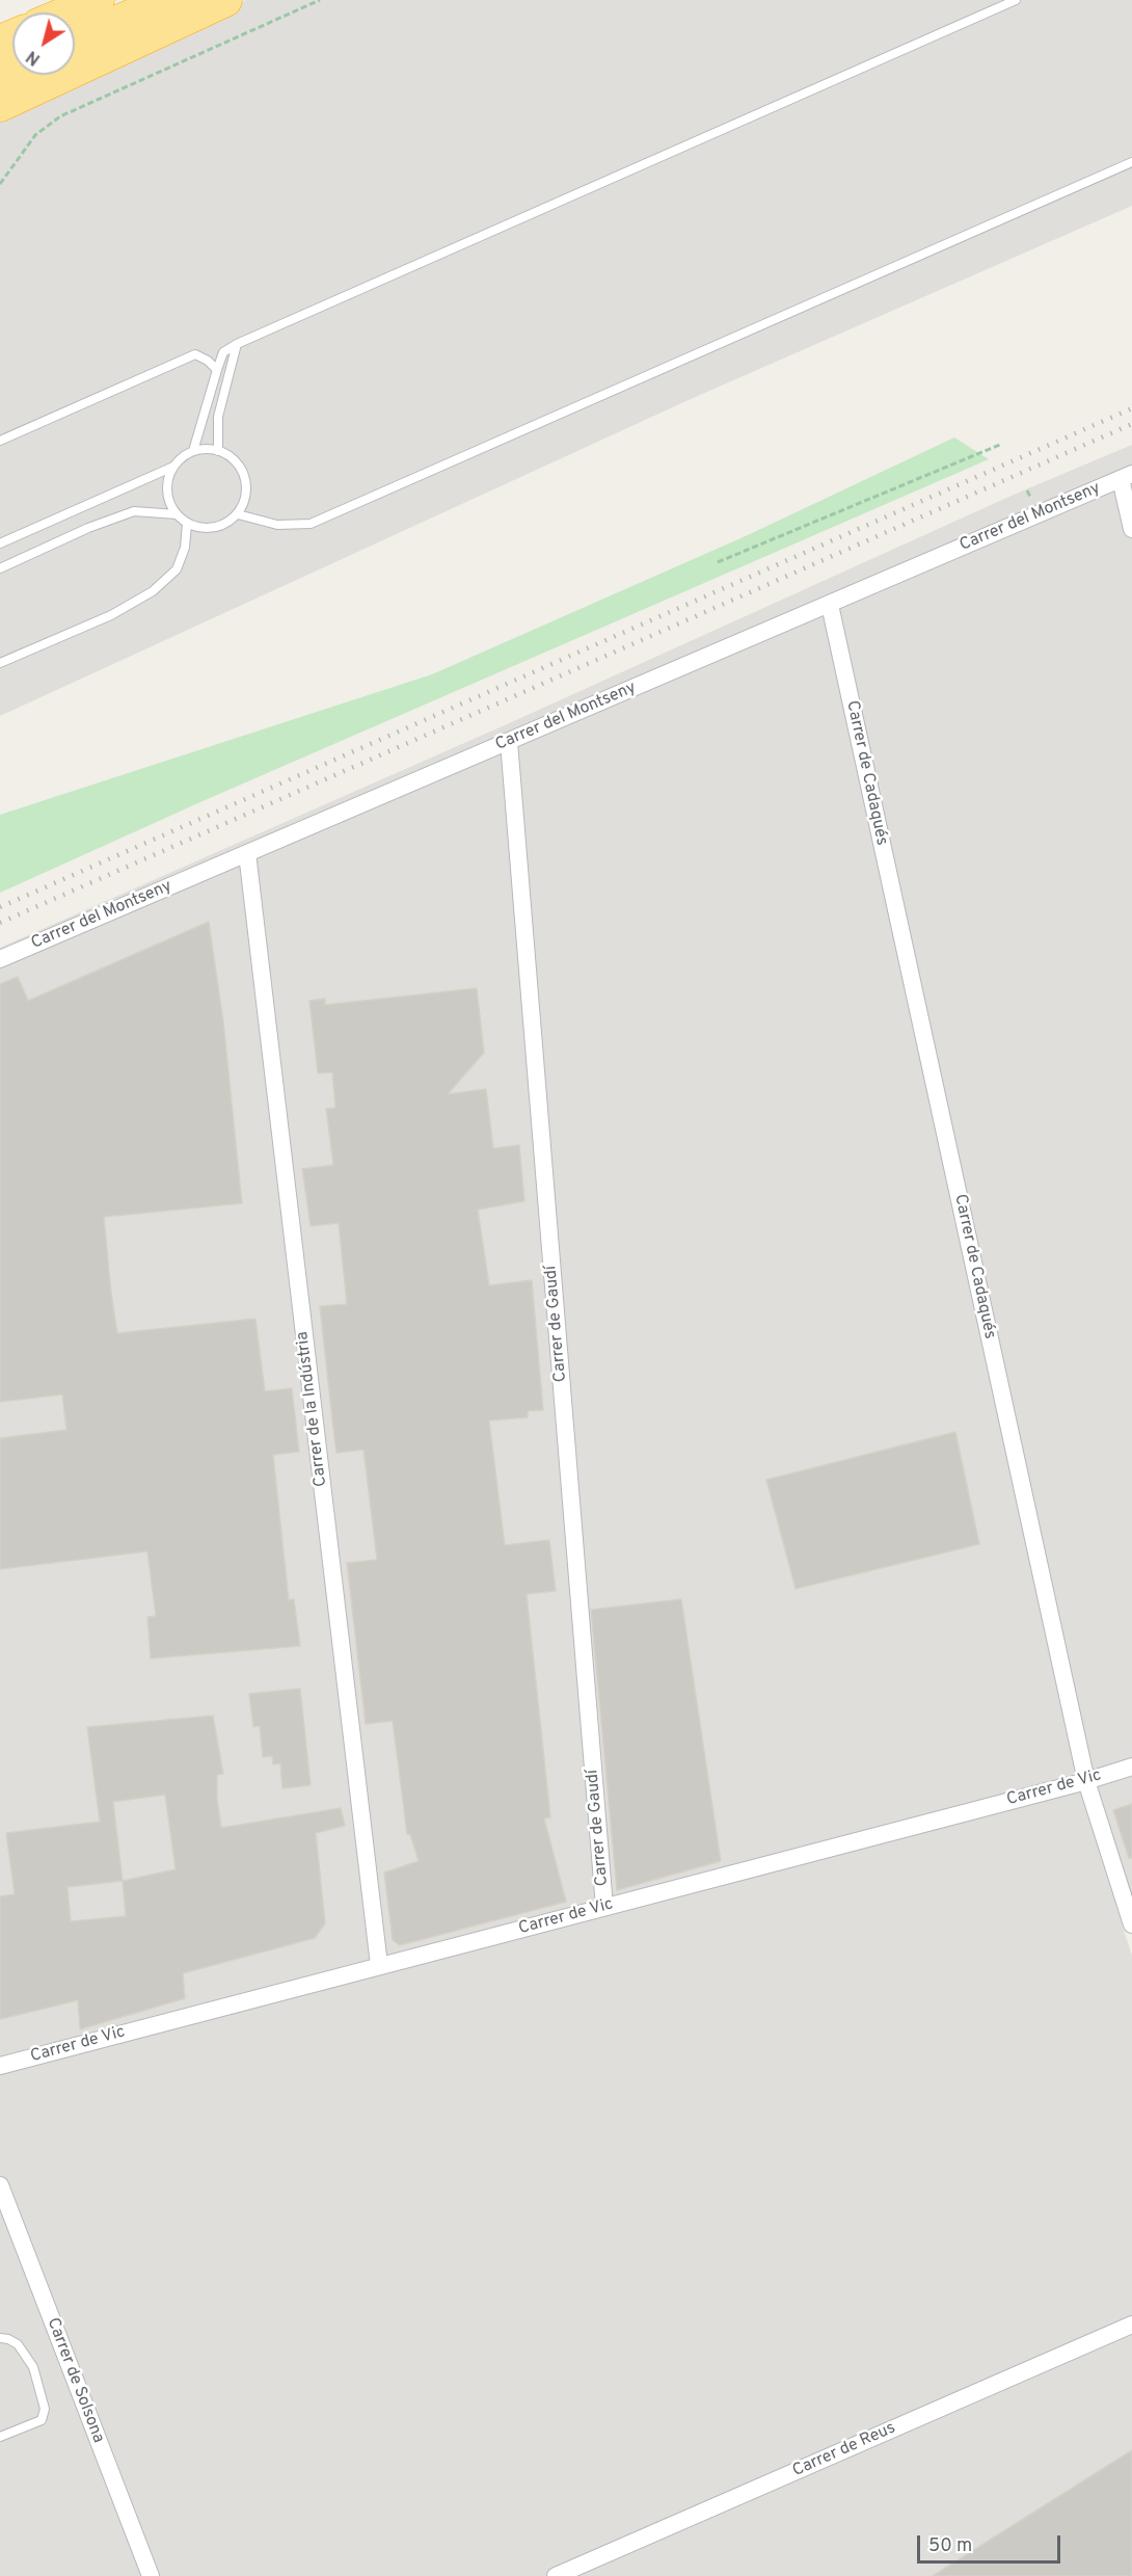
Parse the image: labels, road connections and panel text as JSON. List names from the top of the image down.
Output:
{
  "streets": {
    "street": [
      "Carrer del Montseny",
      "Carrer de Cadaqués",
      "Carrer de Gaudí",
      "Carrer de la Indústria",
      "Carrer de Vic",
      "Carrer de Solsona",
      "Carrer de Reus"
    ]
  },
  "crossings": [
    ["Carrer del Montseny", "Carrer de Cadaqués"],
    ["Carrer del Montseny", "Carrer de Gaudí"],
    ["Carrer del Montseny", "Carrer de la Indústria"],
    ["Carrer de Cadaqués", "Carrer de Vic"],
    ["Carrer de Gaudí", "Carrer de Vic"],
    ["Carrer de la Indústria", "Carrer de Vic"]
  ],
  "scale_bar": "50 m",
  "north": "bottom left"
}
